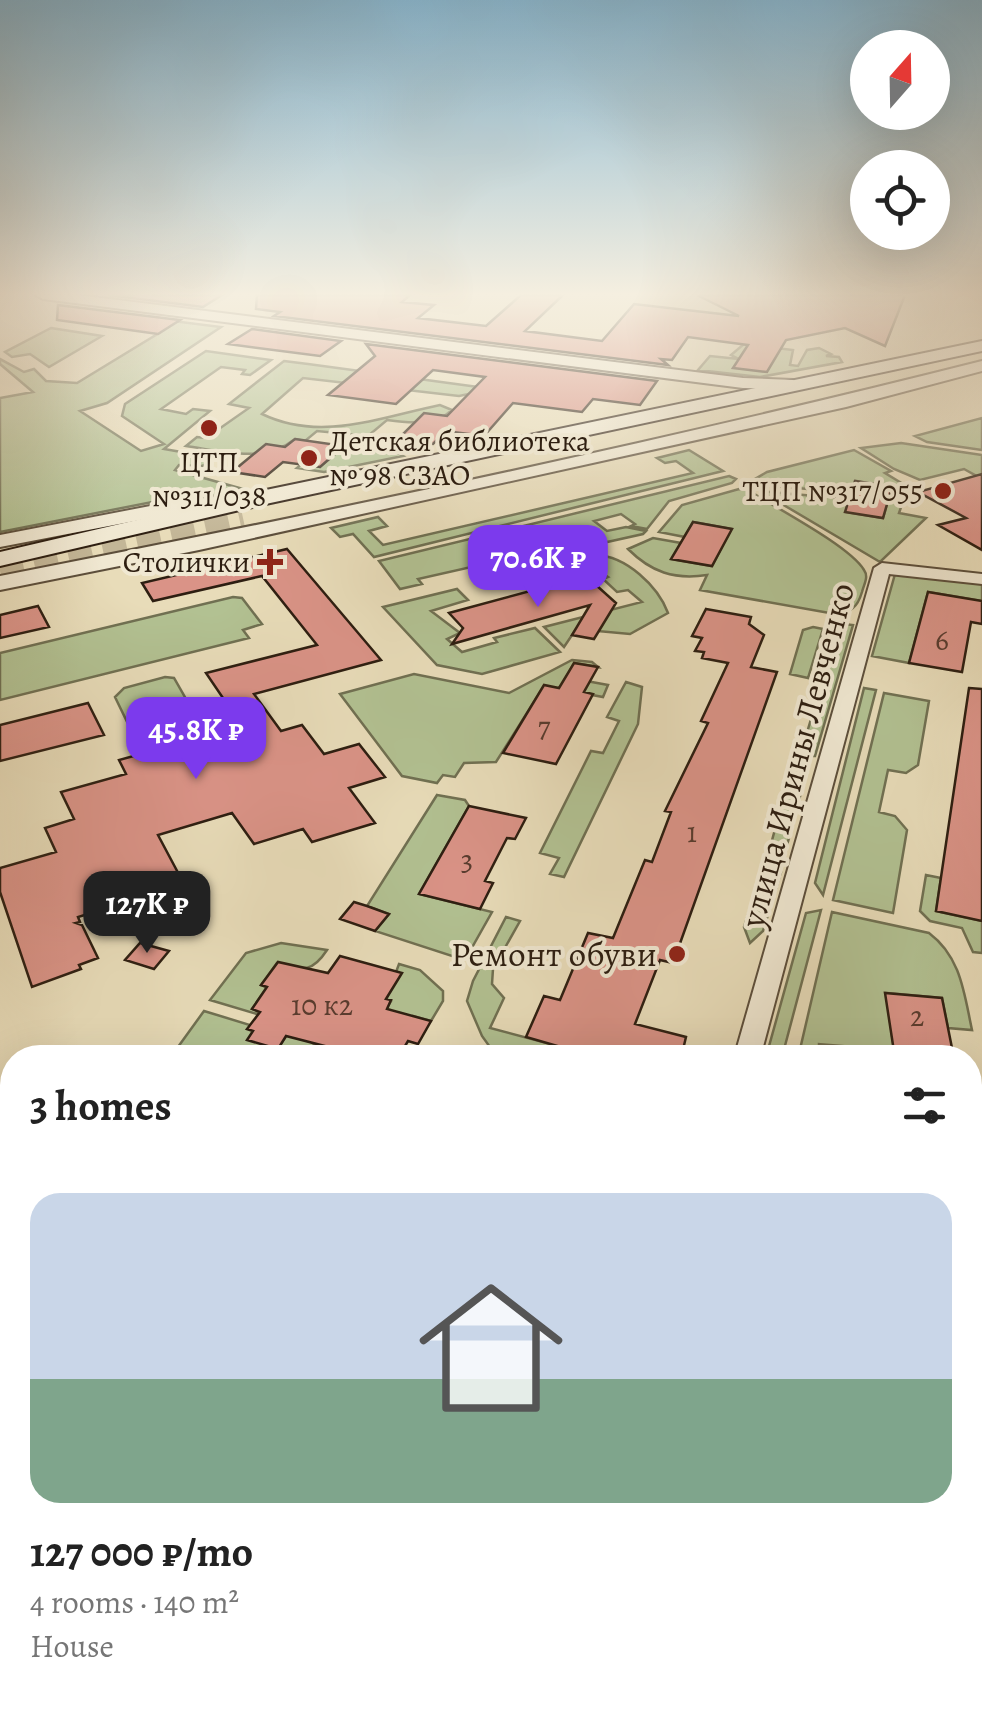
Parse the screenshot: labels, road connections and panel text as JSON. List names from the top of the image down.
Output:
{
  "streets": {
    "street": ["улица Ирины Левченко"]
  },
  "places": {
    "other": [
      "ЦТП №311/038",
      "Детская библиотека № 98 СЗАО",
      "ТЦП №317/055",
      "Ремонт обуви"
    ],
    "health": ["Столички"]
  },
  "house_numbers": [
    "6",
    "7",
    "1",
    "3",
    "10 к2",
    "2"
  ],
  "north": "top",
  "page": {
    "price": ["70.6K ₽", "45.8K ₽", "127K ₽"],
    "heading": "3 homes",
    "list": [
      {
        "name": "127 000 ₽/mo",
        "note": "4 rooms · 140 m² · House"
      }
    ]
  }
}
